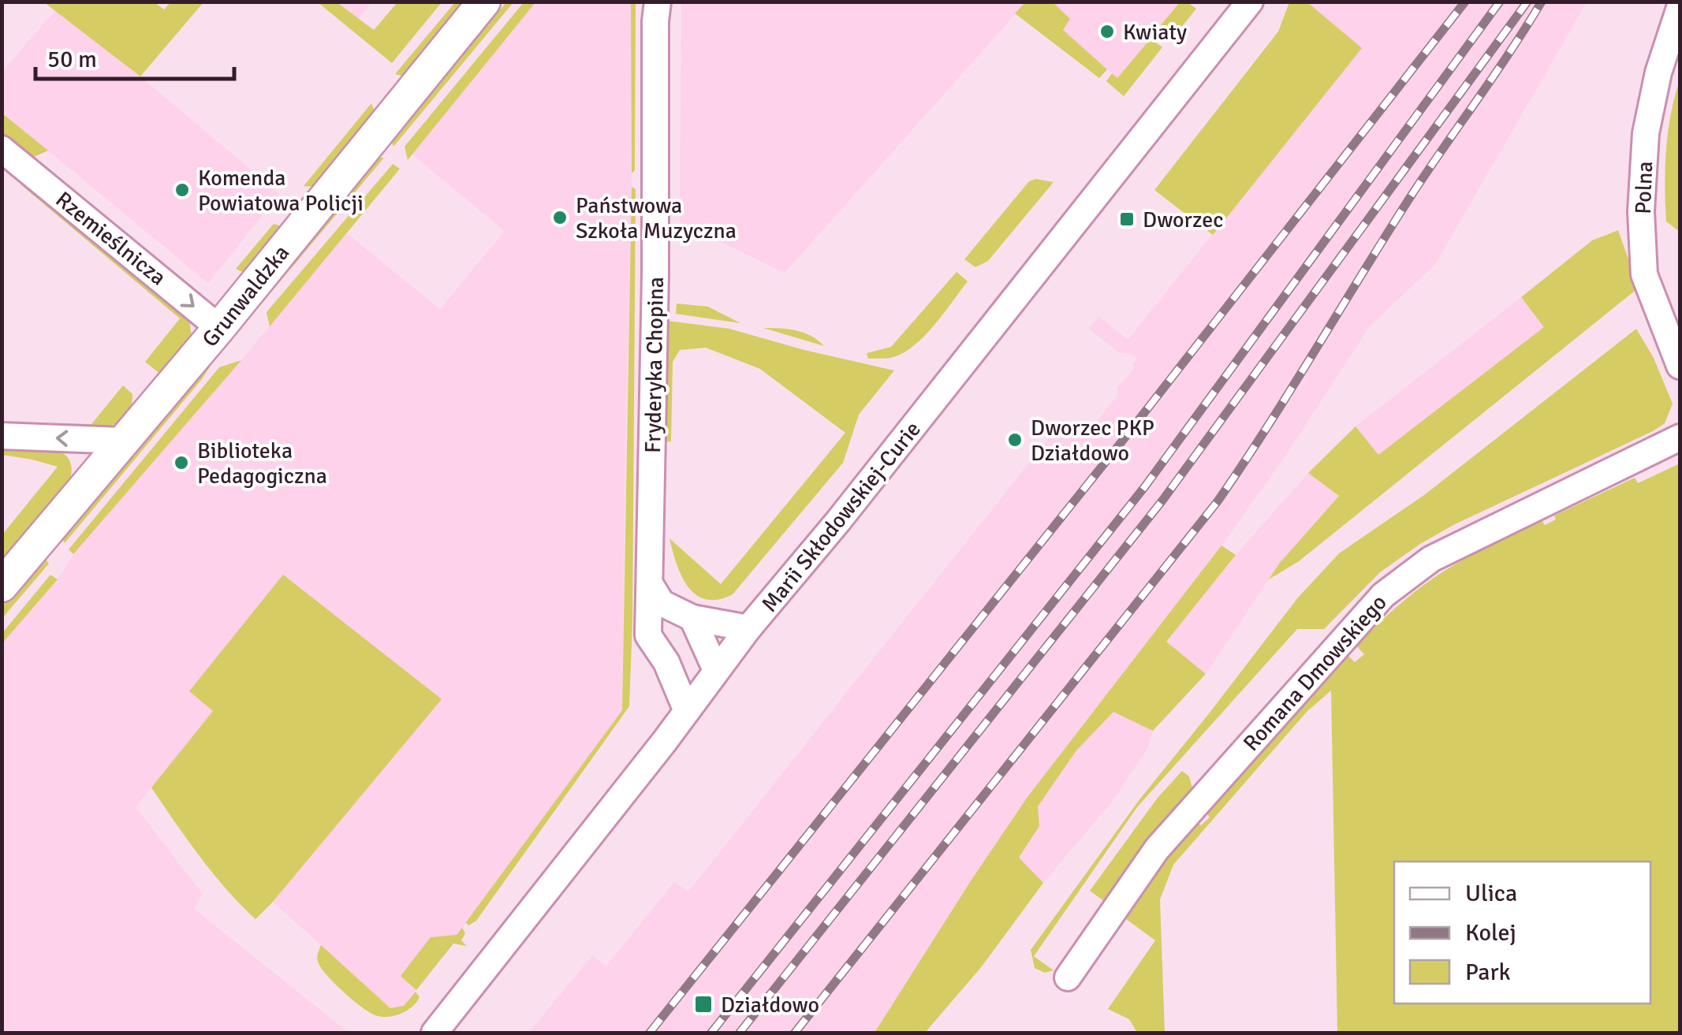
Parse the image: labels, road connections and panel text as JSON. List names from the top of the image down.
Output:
{
  "streets": {
    "street": [
      "Polna",
      "Rzemieślnicza",
      "Grunwaldzka",
      "Fryderyka Chopina",
      "Marii Skłodowskiej-Curie",
      "Romana Dmowskiego"
    ]
  },
  "crossings": [
    ["Rzemieślnicza", "Grunwaldzka"],
    ["Fryderyka Chopina", "Marii Skłodowskiej-Curie"]
  ],
  "one_way": ["Rzemieślnicza"],
  "places": {
    "other": [
      "Kwiaty",
      "Komenda Powiatowa Policji",
      "Państwowa Szkoła Muzyczna",
      "Dworzec PKP Działdowo",
      "Biblioteka Pedagogiczna"
    ],
    "transit": ["Dworzec", "Działdowo"]
  },
  "legend": ["Ulica", "Kolej", "Park"],
  "scale_bar": "50 m"
}
